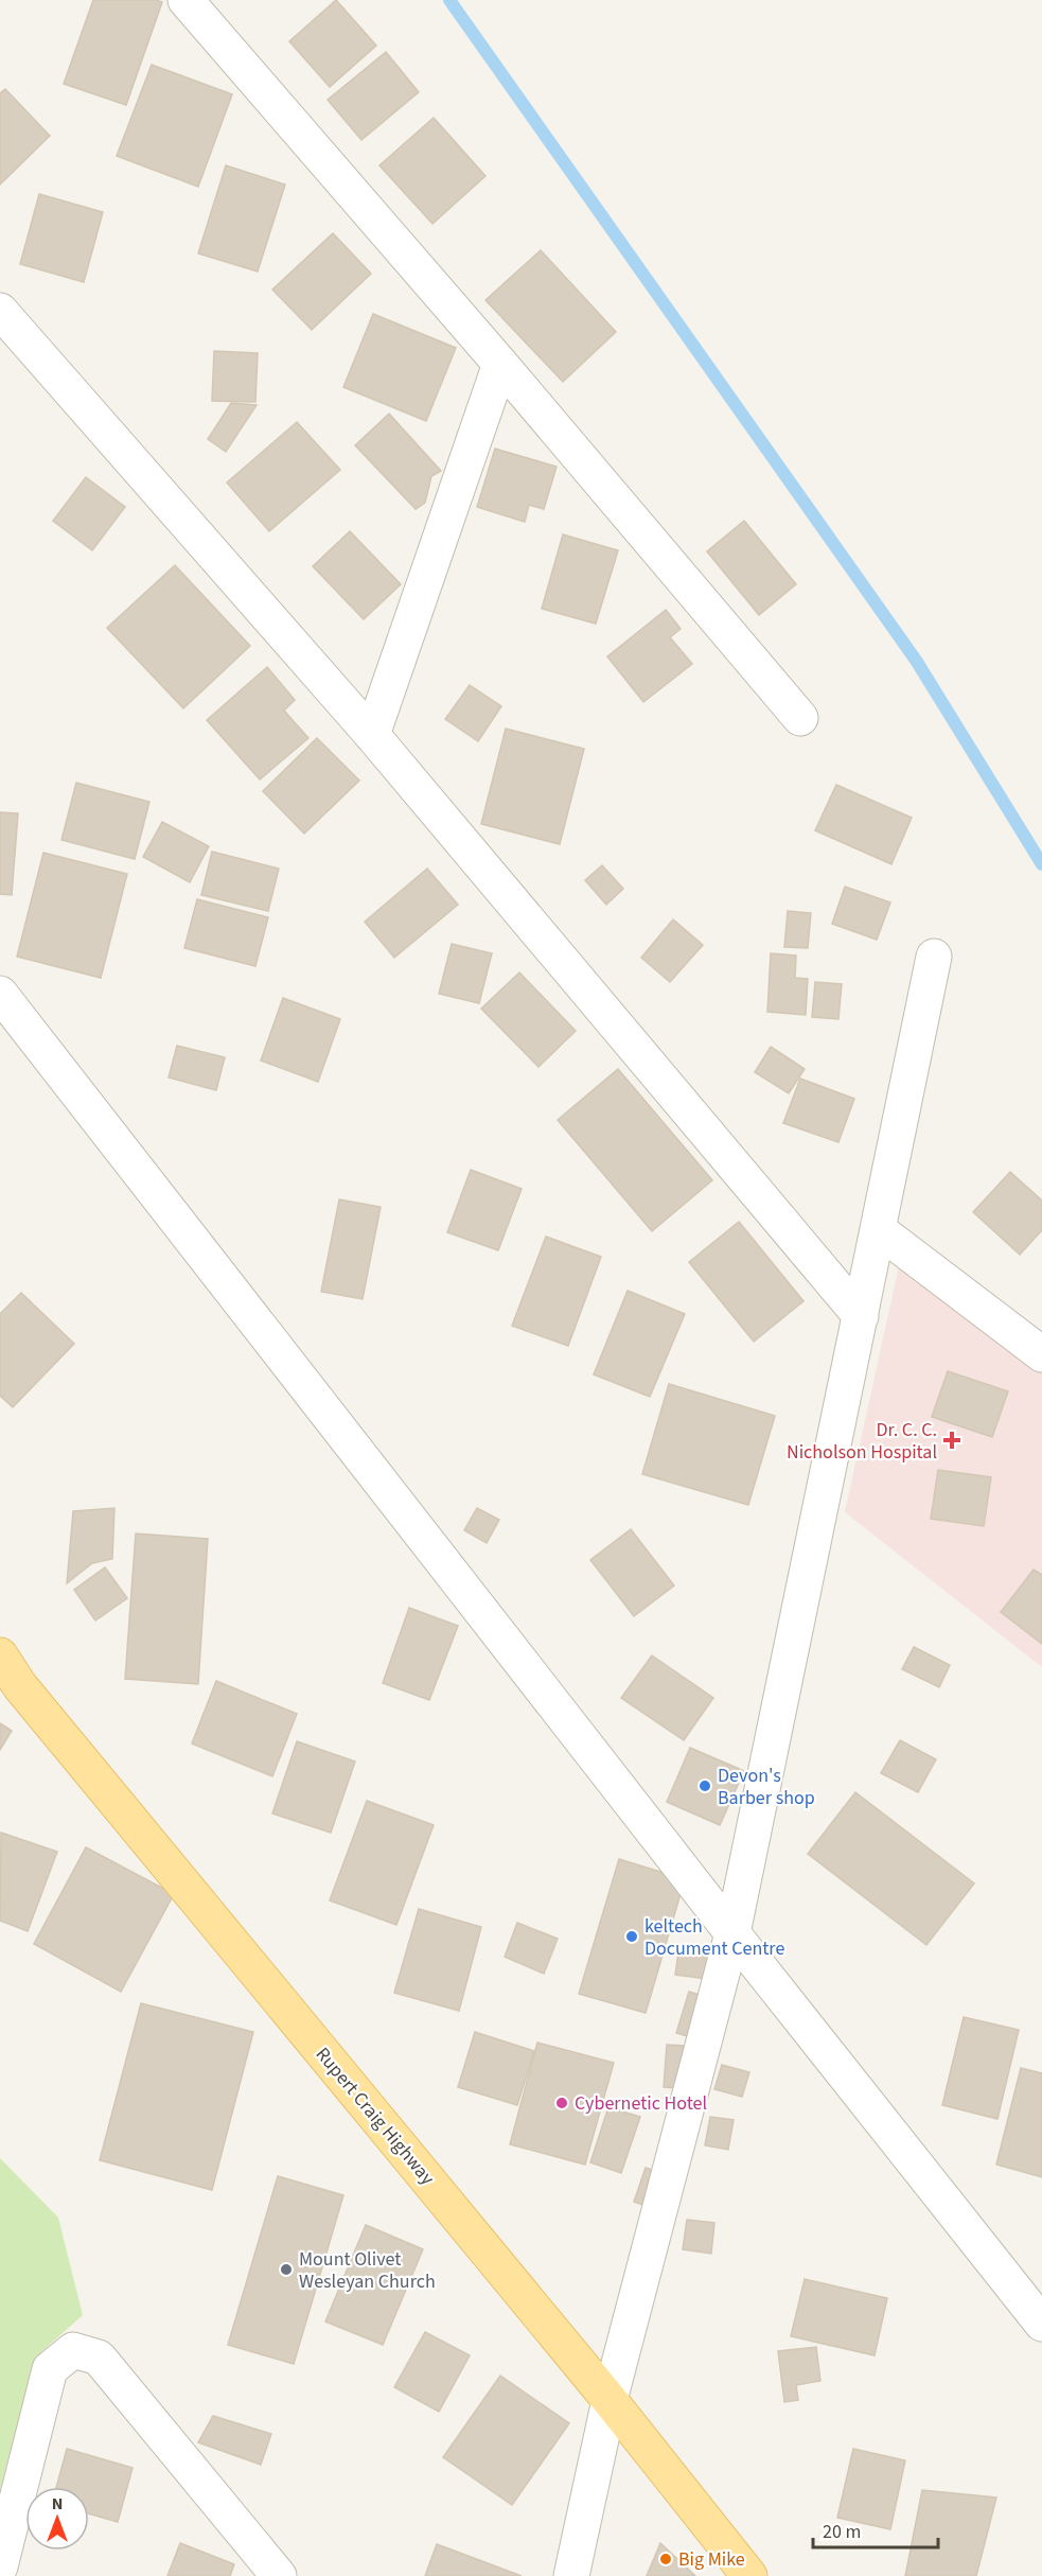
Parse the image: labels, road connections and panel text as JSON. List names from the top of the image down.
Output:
{
  "streets": {
    "main road": ["Rupert Craig Highway"]
  },
  "places": {
    "health": ["Dr. C. C. Nicholson Hospital"],
    "other": [
      "Devon's Barber shop",
      "keltech Document Centre",
      "Cybernetic Hotel",
      "Mount Olivet Wesleyan Church",
      "Big Mike"
    ]
  },
  "scale_bar": "20 m",
  "north": "top"
}
